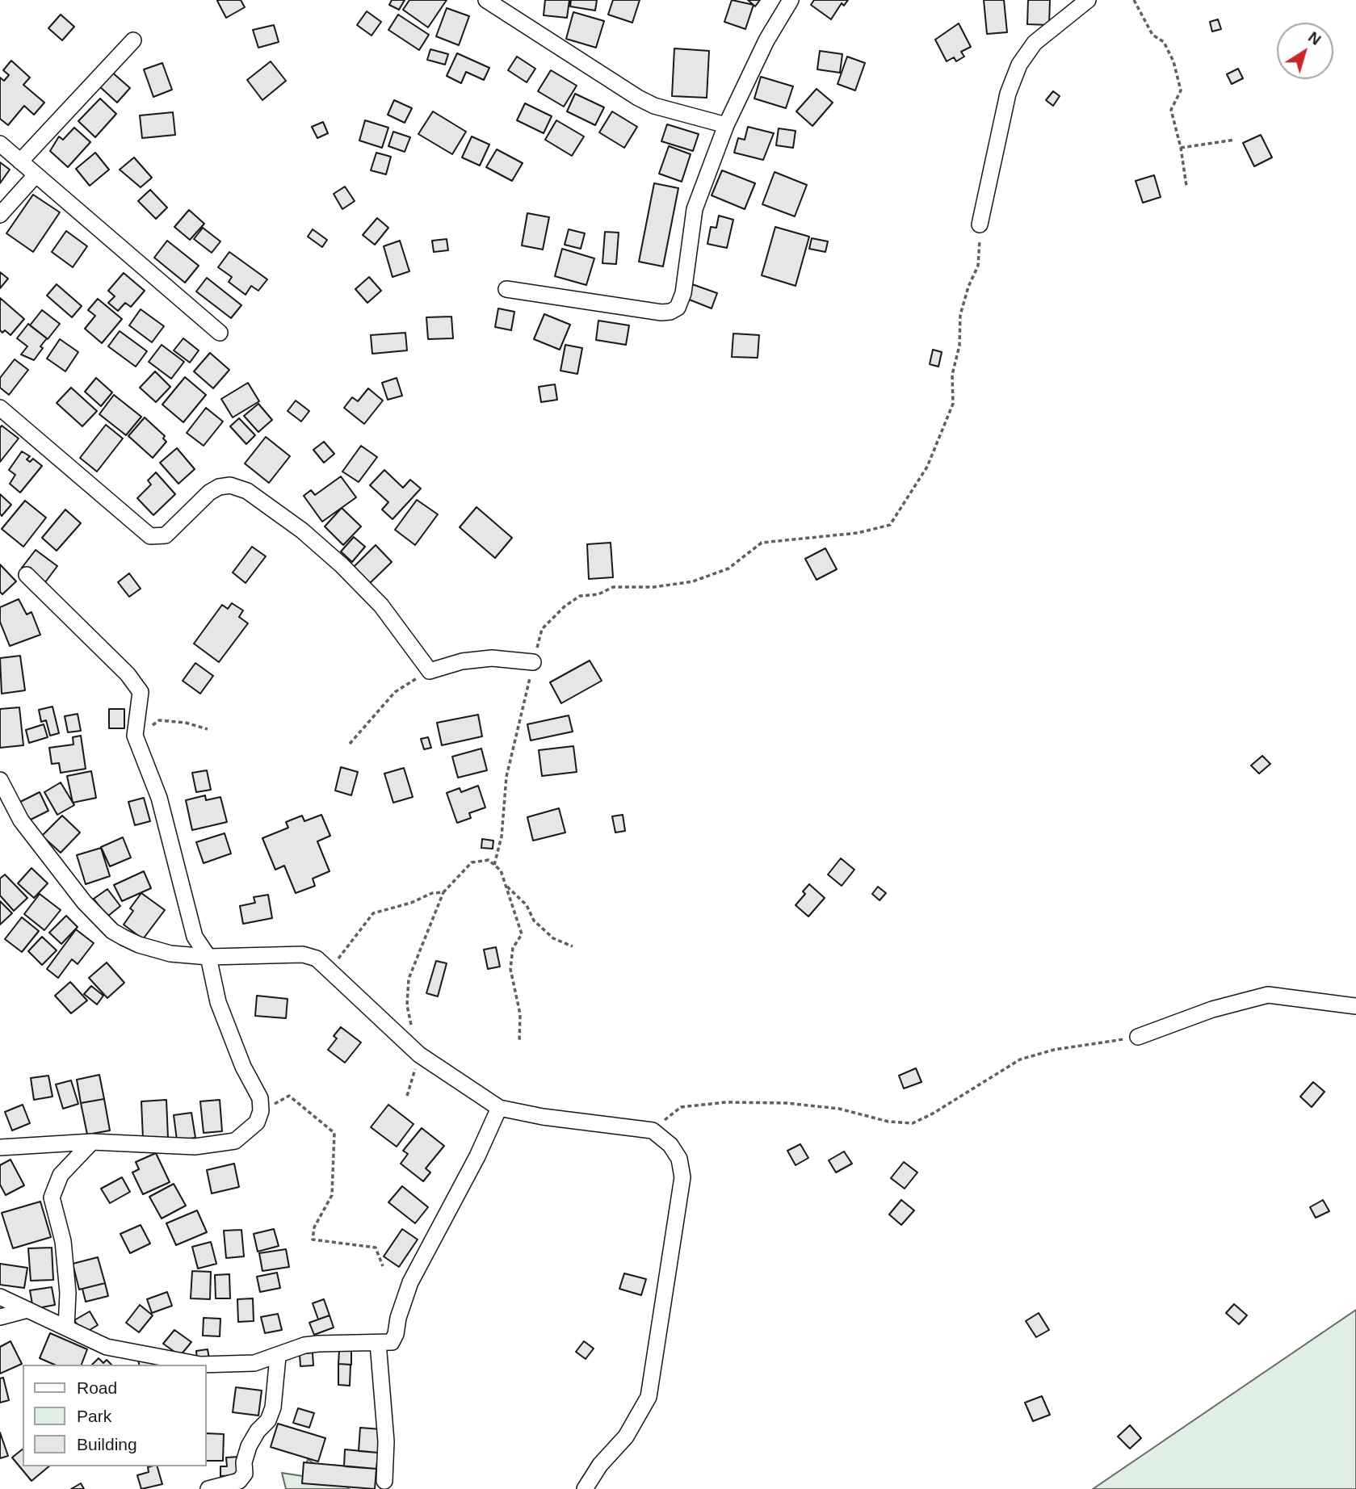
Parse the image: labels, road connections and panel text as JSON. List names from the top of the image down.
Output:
{
  "legend": ["Road", "Park", "Building"],
  "north": "top right"
}
